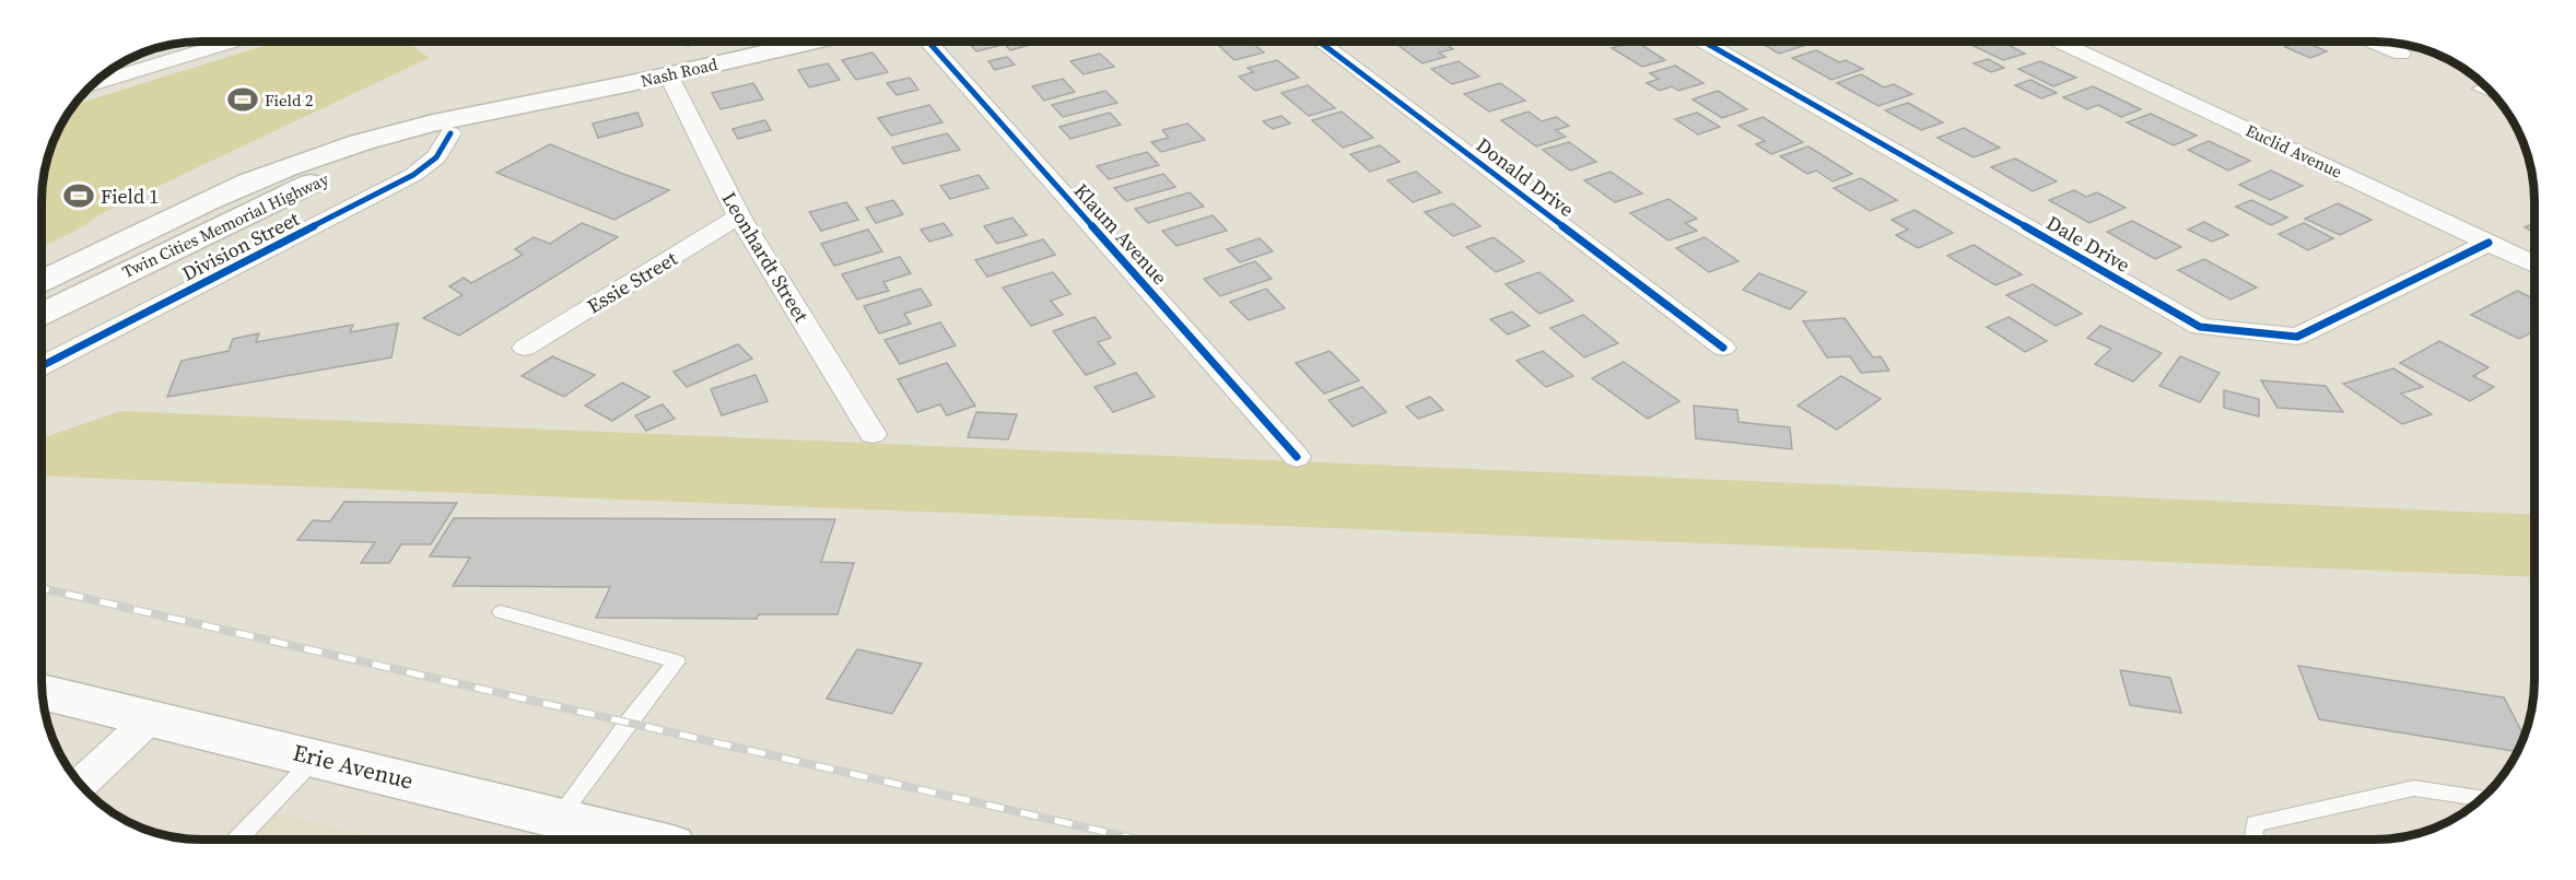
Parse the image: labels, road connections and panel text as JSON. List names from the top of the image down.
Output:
{
  "streets": {
    "main road": ["Nash Road", "Twin Cities Memorial Highway", "Erie Avenue"],
    "street": [
      "Euclid Avenue",
      "Donald Drive",
      "Klaum Avenue",
      "Dale Drive",
      "Division Street",
      "Leonhardt Street",
      "Essie Street"
    ]
  },
  "crossings": [
    ["Nash Road", "Twin Cities Memorial Highway"],
    ["Nash Road", "Leonhardt Street"],
    ["Euclid Avenue", "Dale Drive"],
    ["Twin Cities Memorial Highway", "Division Street"],
    ["Leonhardt Street", "Essie Street"]
  ],
  "places": {
    "sports": ["Field 2", "Field 1"]
  }
}
